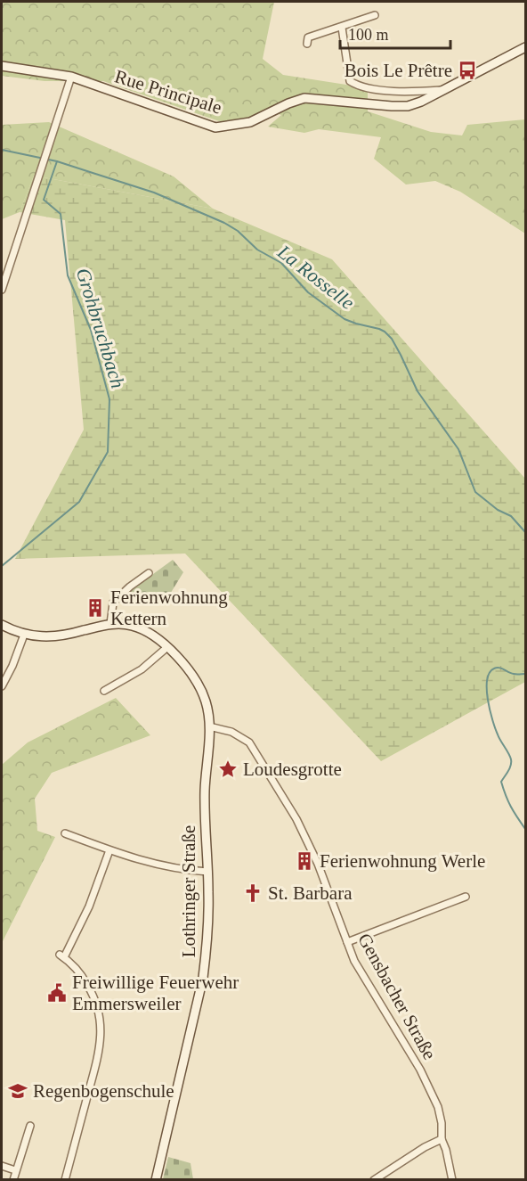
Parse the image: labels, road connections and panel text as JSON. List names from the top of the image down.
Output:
{
  "streets": {
    "main road": ["Rue Principale", "Lothringer Straße"],
    "street": ["Gensbacher Straße"]
  },
  "crossings": [
    ["Lothringer Straße", "Gensbacher Straße"]
  ],
  "water": ["La Rosselle", "Grohbruchbach"],
  "places": {
    "bus stop": ["Bois Le Prêtre"],
    "building": ["Ferienwohnung Kettern", "Ferienwohnung Werle"],
    "place": ["Loudesgrotte"],
    "church": ["St. Barbara"],
    "public building": ["Freiwillige Feuerwehr Emmersweiler"],
    "school or university": ["Regenbogenschule"]
  },
  "scale_bar": "100 m"
}
